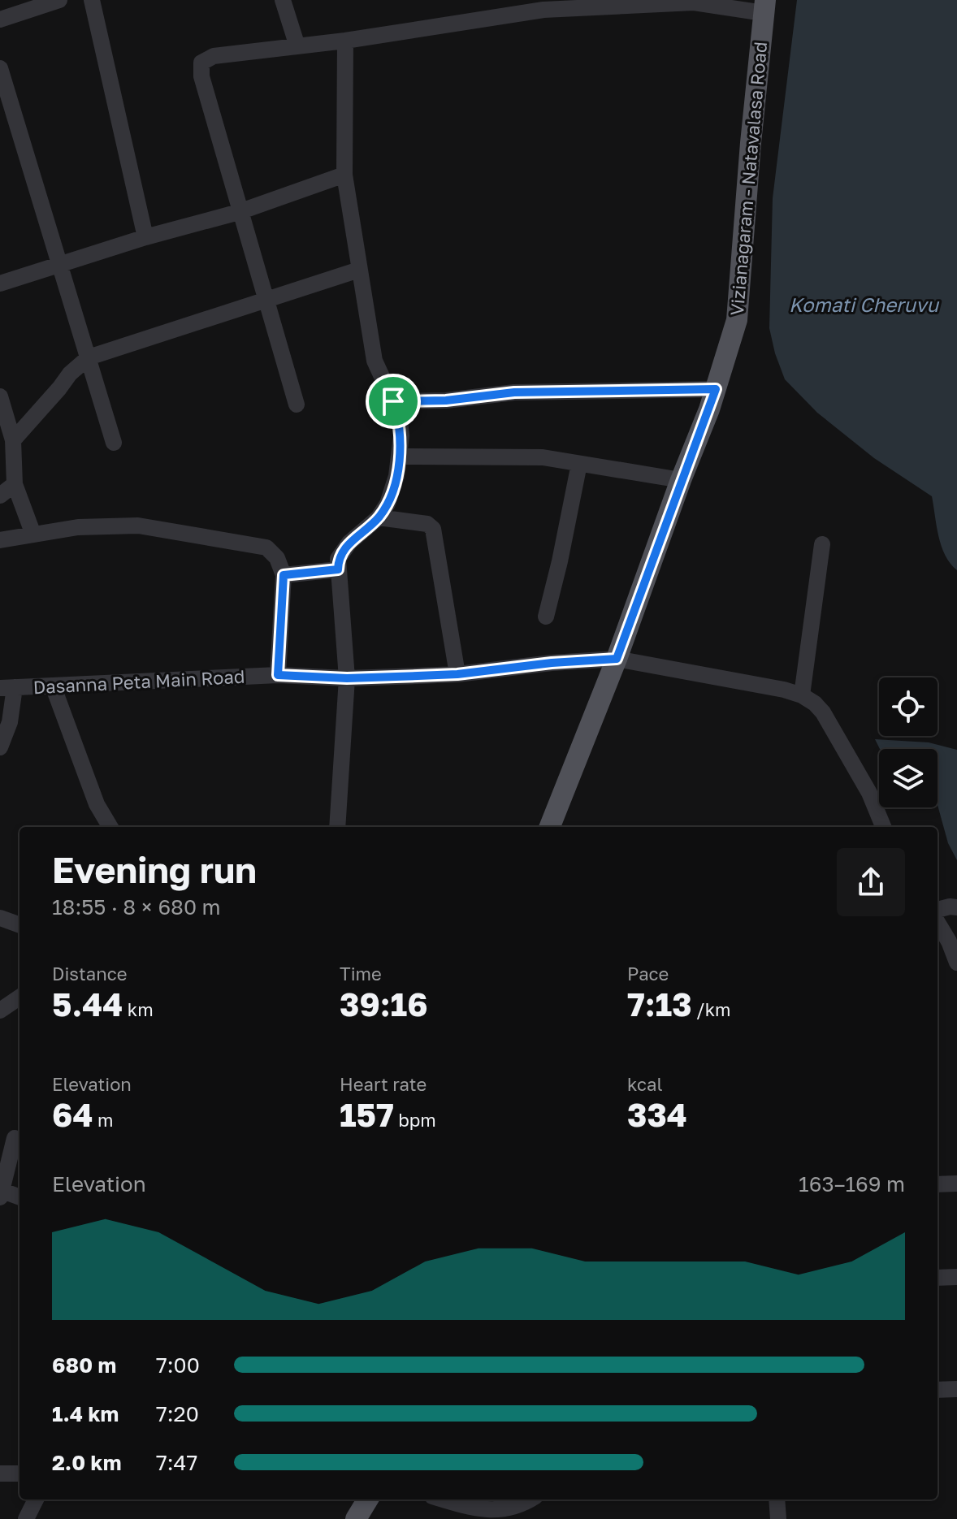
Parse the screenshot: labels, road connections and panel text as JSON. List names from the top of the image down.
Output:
{
  "streets": {
    "main road": ["Vizianagaram - Natavalasa Road"],
    "street": ["Dasanna Peta Main Road"]
  },
  "crossings": [
    ["Vizianagaram - Natavalasa Road", "Dasanna Peta Main Road"]
  ],
  "water": ["Komati Cheruvu"],
  "page": {
    "heading": ["Evening run", "18:55 · 8 × 680 m"],
    "stats": [
      ["Distance", "5.44 km"],
      ["Time", "39:16"],
      ["Pace", "7:13 /km"],
      ["Elevation", "64 m"],
      ["Heart rate", "157 bpm"],
      ["kcal", "334"]
    ],
    "chart": ["Elevation", "163–169 m"],
    "list": [
      {
        "name": "680 m",
        "note": "7:00"
      },
      {
        "name": "1.4 km",
        "note": "7:20"
      },
      {
        "name": "2.0 km",
        "note": "7:47"
      }
    ]
  }
}
